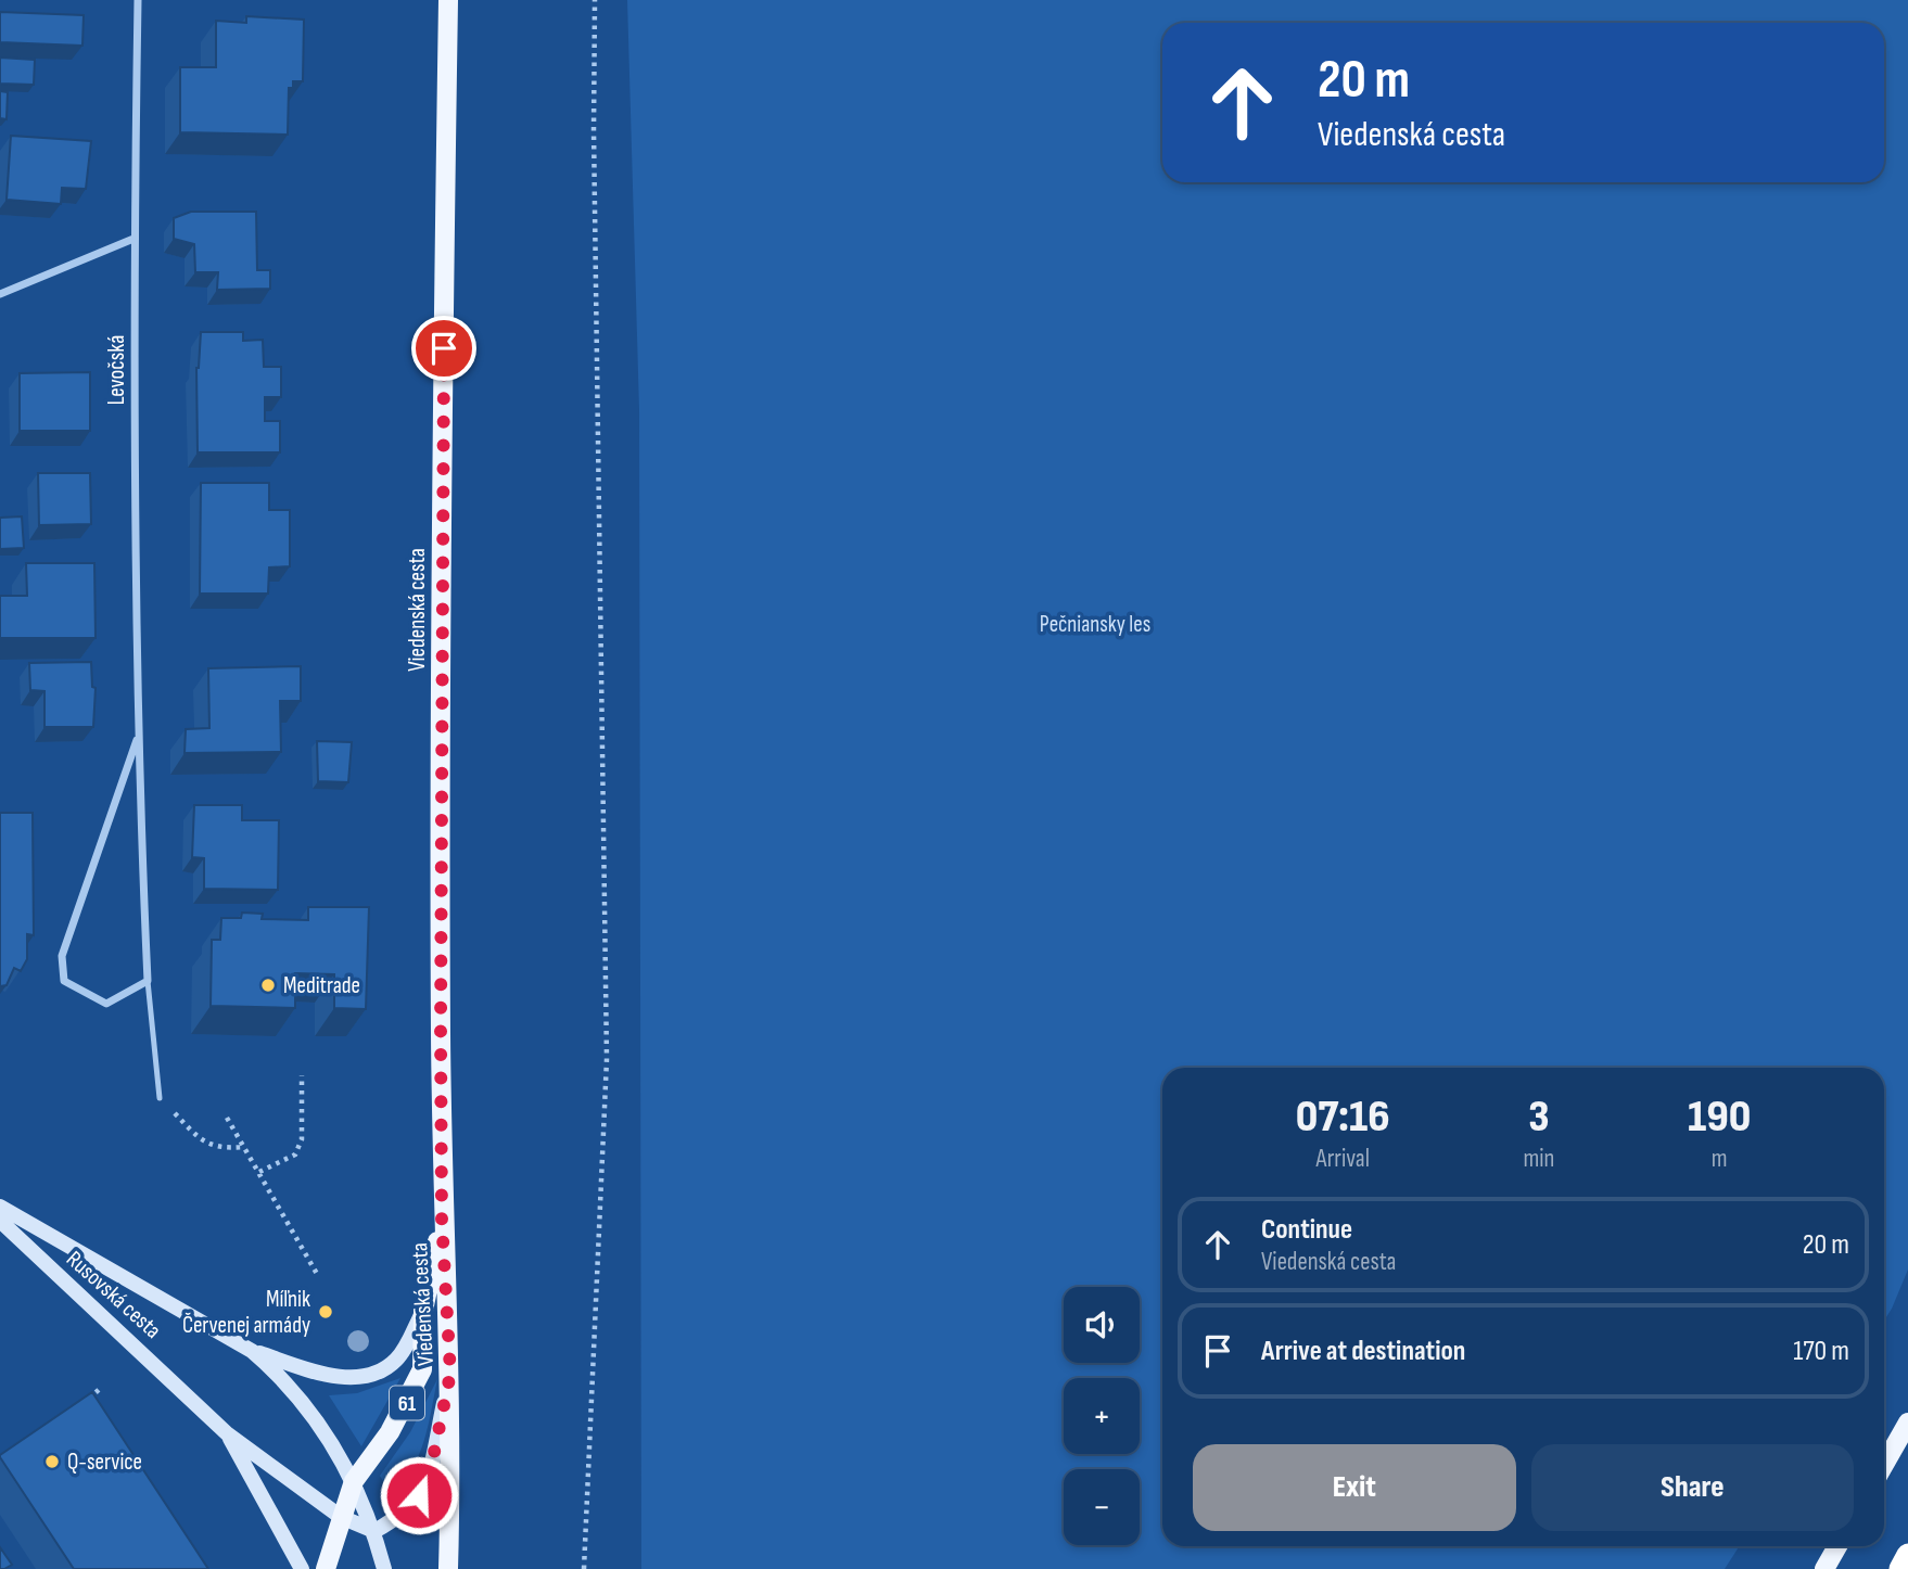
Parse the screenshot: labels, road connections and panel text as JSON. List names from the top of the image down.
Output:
{
  "streets": {
    "main road": ["Viedenská cesta", "61"],
    "street": ["Levočská", "Rusovská cesta"]
  },
  "crossings": [
    ["Viedenská cesta", "Rusovská cesta"]
  ],
  "parks": ["Pečniansky les"],
  "places": ["Meditrade", "Míľnik Červenej armády", "Q-service"],
  "page": {
    "turn": ["20 m", "Viedenská cesta"],
    "eta": [
      "07:16",
      "Arrival",
      "3",
      "min",
      "190",
      "m"
    ],
    "list": [
      {
        "name": "Continue",
        "note": "Viedenská cesta",
        "value": "20 m"
      },
      {
        "name": "Arrive at destination",
        "value": "170 m"
      }
    ],
    "map_buttons": ["+", "−"],
    "buttons": ["Exit", "Share"]
  }
}
